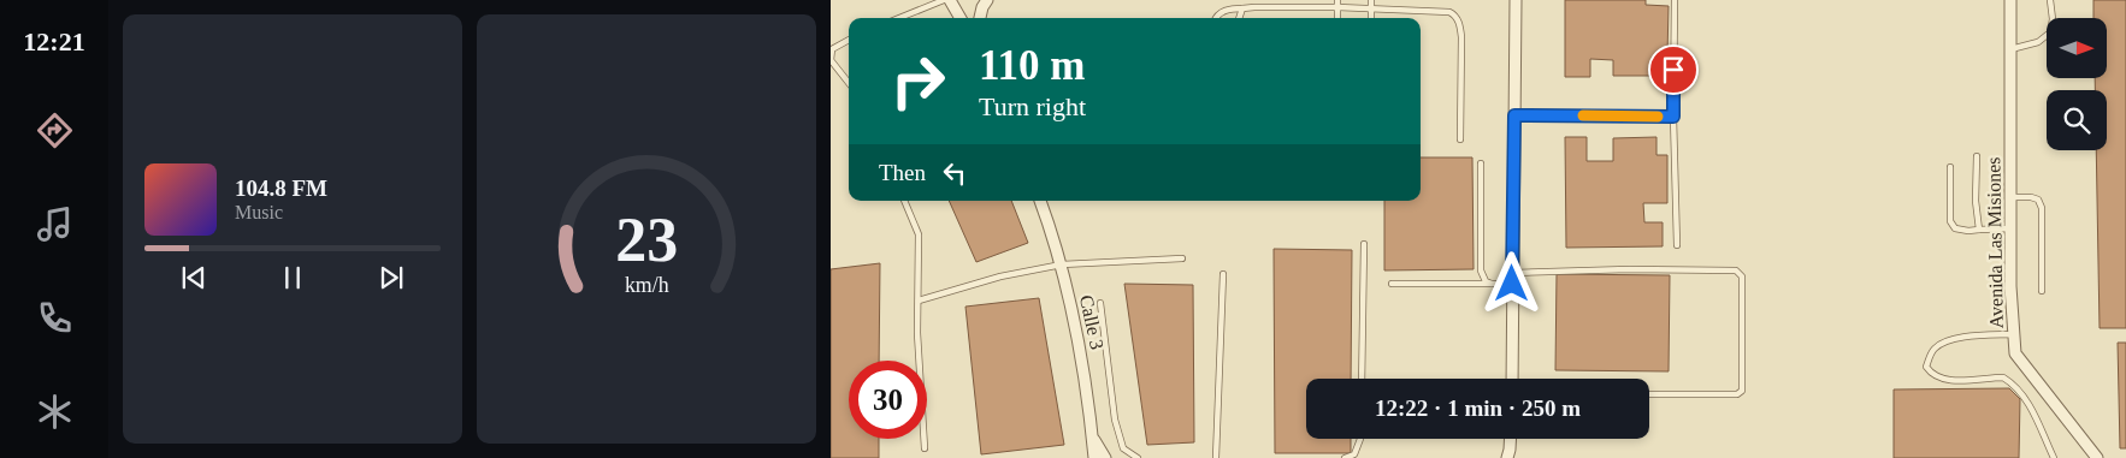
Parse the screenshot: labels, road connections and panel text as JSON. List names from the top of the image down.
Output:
{
  "streets": {
    "street": ["Avenida Las Misiones", "Calle 3"]
  },
  "north": "right",
  "page": {
    "tabs": "12:21",
    "turn": ["110 m", "Turn right"],
    "then": "Then",
    "song": ["104.8 FM", "Music"],
    "limit": "30",
    "trip": "12:22 · 1 min · 250 m",
    "gauge": ["23", "km/h"]
  }
}
